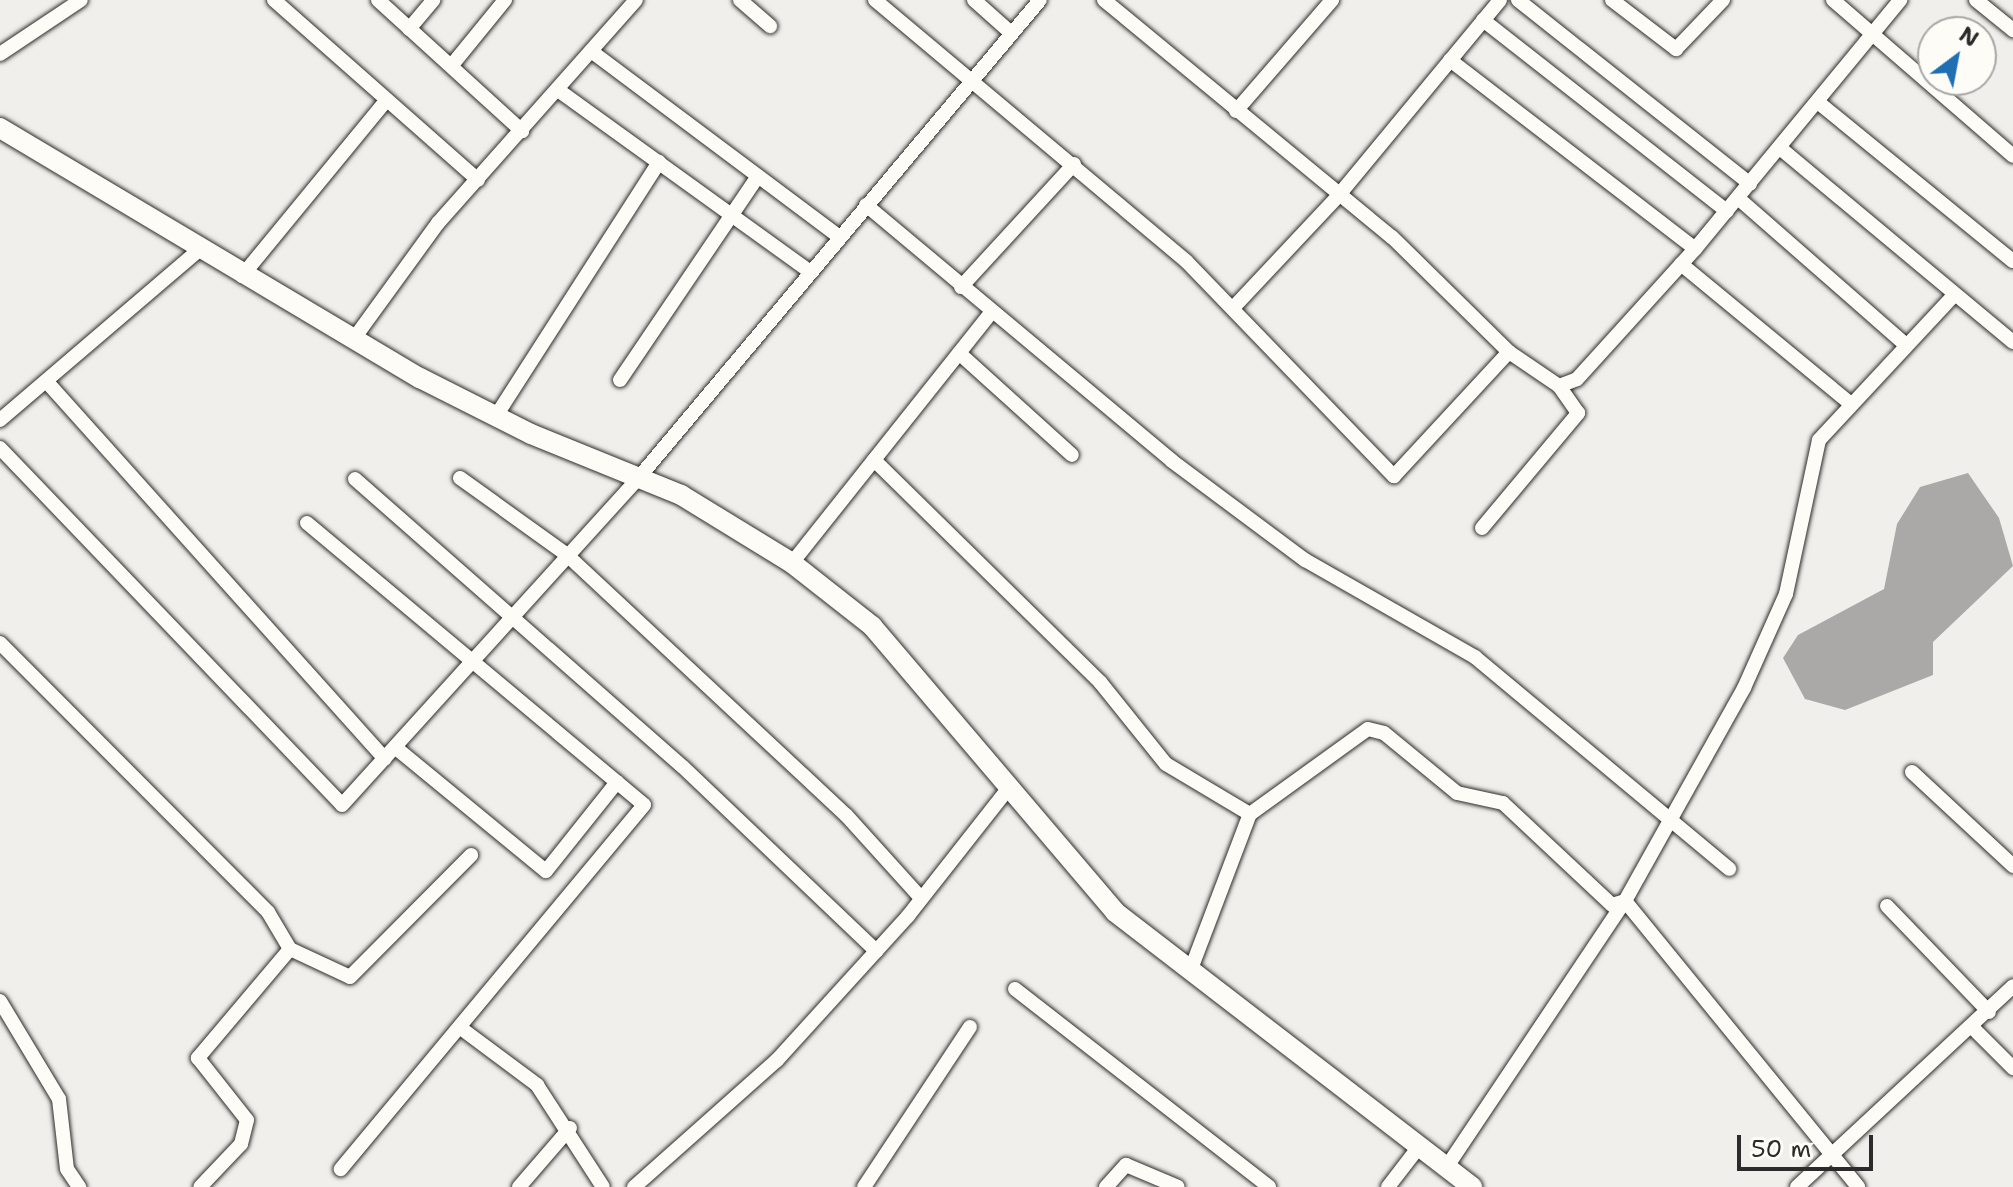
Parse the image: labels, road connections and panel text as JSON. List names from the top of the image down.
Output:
{
  "scale_bar": "50 m",
  "north": "top right"
}
